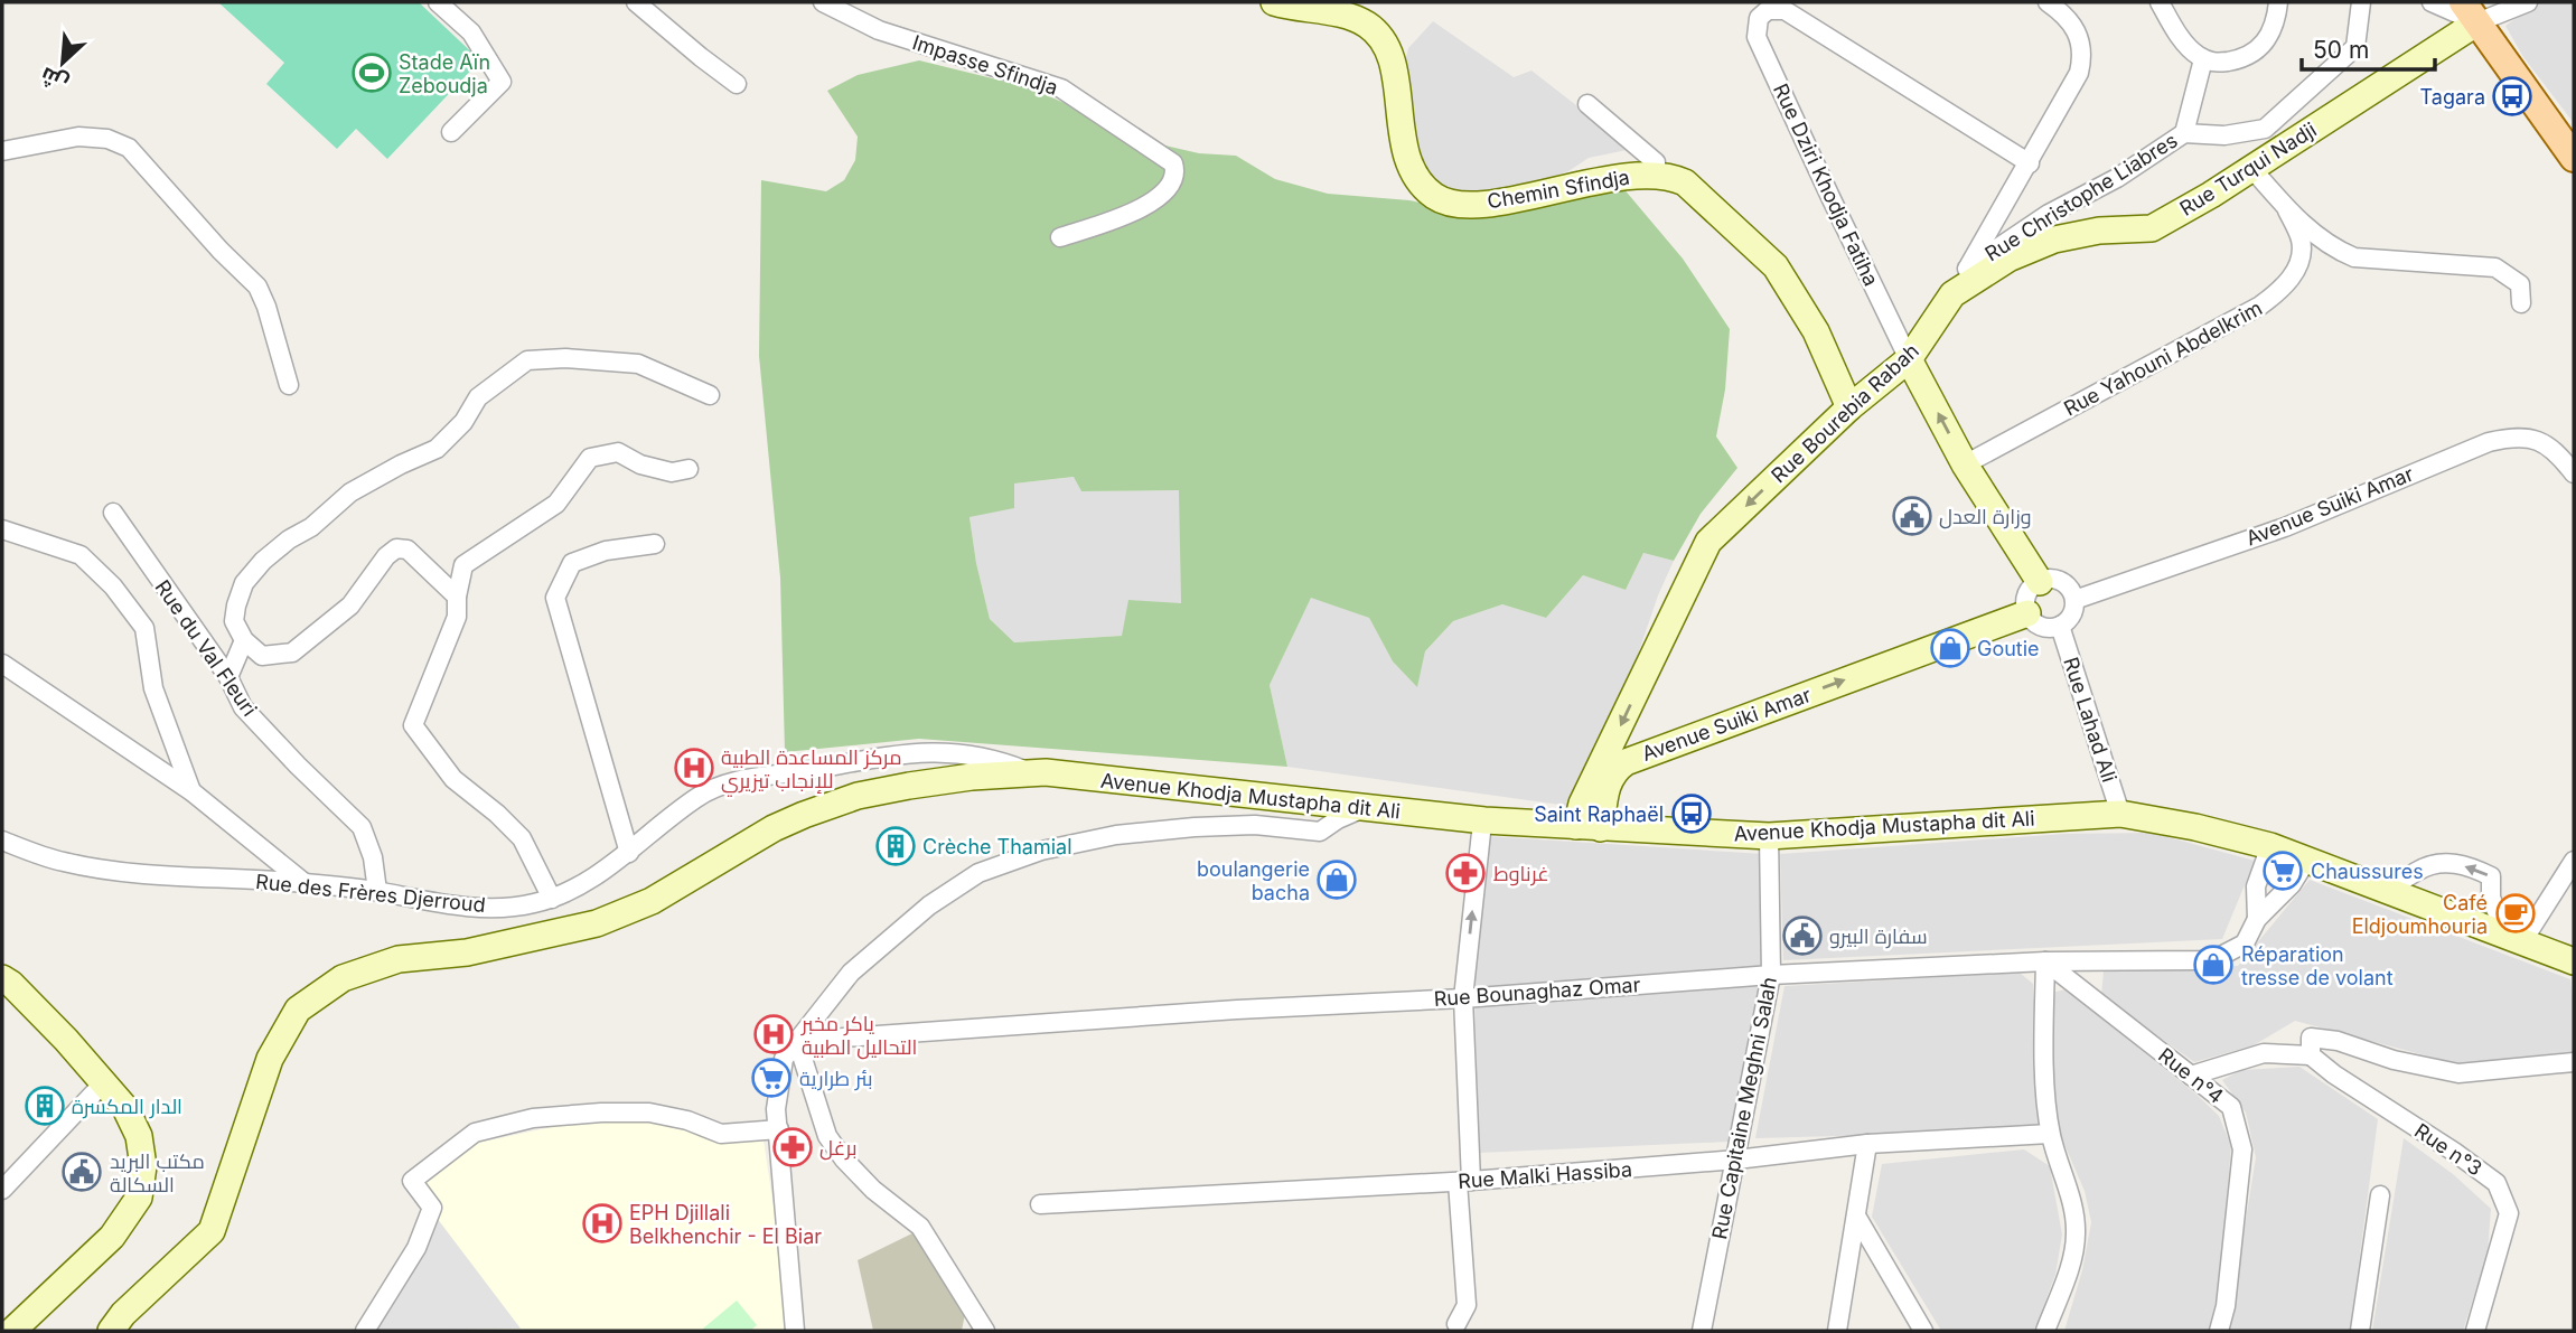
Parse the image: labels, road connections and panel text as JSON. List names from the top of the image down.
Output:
{
  "streets": {
    "main road": [
      "Rue Turqui Nadji",
      "Chemin Sfindja",
      "Rue Bourebia Rabah",
      "Avenue Suiki Amar",
      "Avenue Khodja Mustapha dit Ali"
    ],
    "street": [
      "Impasse Sfindja",
      "Rue Dziri Khodja Fatiha",
      "Rue Christophe Liabres",
      "Rue Yahouni Abdelkrim",
      "Rue du Val Fleuri",
      "Rue Lahad Ali",
      "Rue des Frères Djerroud",
      "Rue Bounaghaz Omar",
      "Rue n°4",
      "Rue Capitaine Meghni Salah",
      "Rue n°3",
      "Rue Malki Hassiba"
    ]
  },
  "crossings": [
    ["Rue Turqui Nadji", "Rue Bourebia Rabah"],
    ["Rue Dziri Khodja Fatiha", "Rue Bourebia Rabah"],
    ["Chemin Sfindja", "Rue Bourebia Rabah"],
    ["Rue Christophe Liabres", "Rue Bourebia Rabah"],
    ["Rue Bourebia Rabah", "Avenue Suiki Amar"],
    ["Rue Bourebia Rabah", "Avenue Khodja Mustapha dit Ali"],
    ["Avenue Suiki Amar", "Rue Lahad Ali"],
    ["Rue du Val Fleuri", "Rue des Frères Djerroud"],
    ["Rue Lahad Ali", "Avenue Khodja Mustapha dit Ali"],
    ["Avenue Khodja Mustapha dit Ali", "Rue des Frères Djerroud"],
    ["Avenue Khodja Mustapha dit Ali", "Rue Bounaghaz Omar"],
    ["Avenue Khodja Mustapha dit Ali", "Rue Capitaine Meghni Salah"],
    ["Rue Bounaghaz Omar", "Rue n°4"],
    ["Rue Bounaghaz Omar", "Rue Capitaine Meghni Salah"],
    ["Rue Capitaine Meghni Salah", "Rue Malki Hassiba"]
  ],
  "one_way": ["Rue Bourebia Rabah", "Avenue Suiki Amar"],
  "places": {
    "sports": ["Stade Aïn Zeboudja"],
    "bus stop": ["Tagara", "Saint Raphaël"],
    "public building": ["وزارة العدل", "سفارة البيرو", "مكتب البريد السكالة"],
    "shop": ["Goutie", "boulangerie bacha", "Réparation tresse de volant"],
    "hospital": ["مركز المساعدة الطبية للإنجاب تيزيري", "ياكر مخبر التحاليل الطبية", "EPH Djillali Belkhenchir - El Biar"],
    "building": ["Crèche Thamial", "الدار المكسرة"],
    "supermarket": ["Chaussures", "بئر طرارية"],
    "pharmacy": ["غرناوط", "برغل"],
    "cafe": ["Café Eldjoumhouria"]
  },
  "scale_bar": "50 m",
  "north": "bottom left"
}
